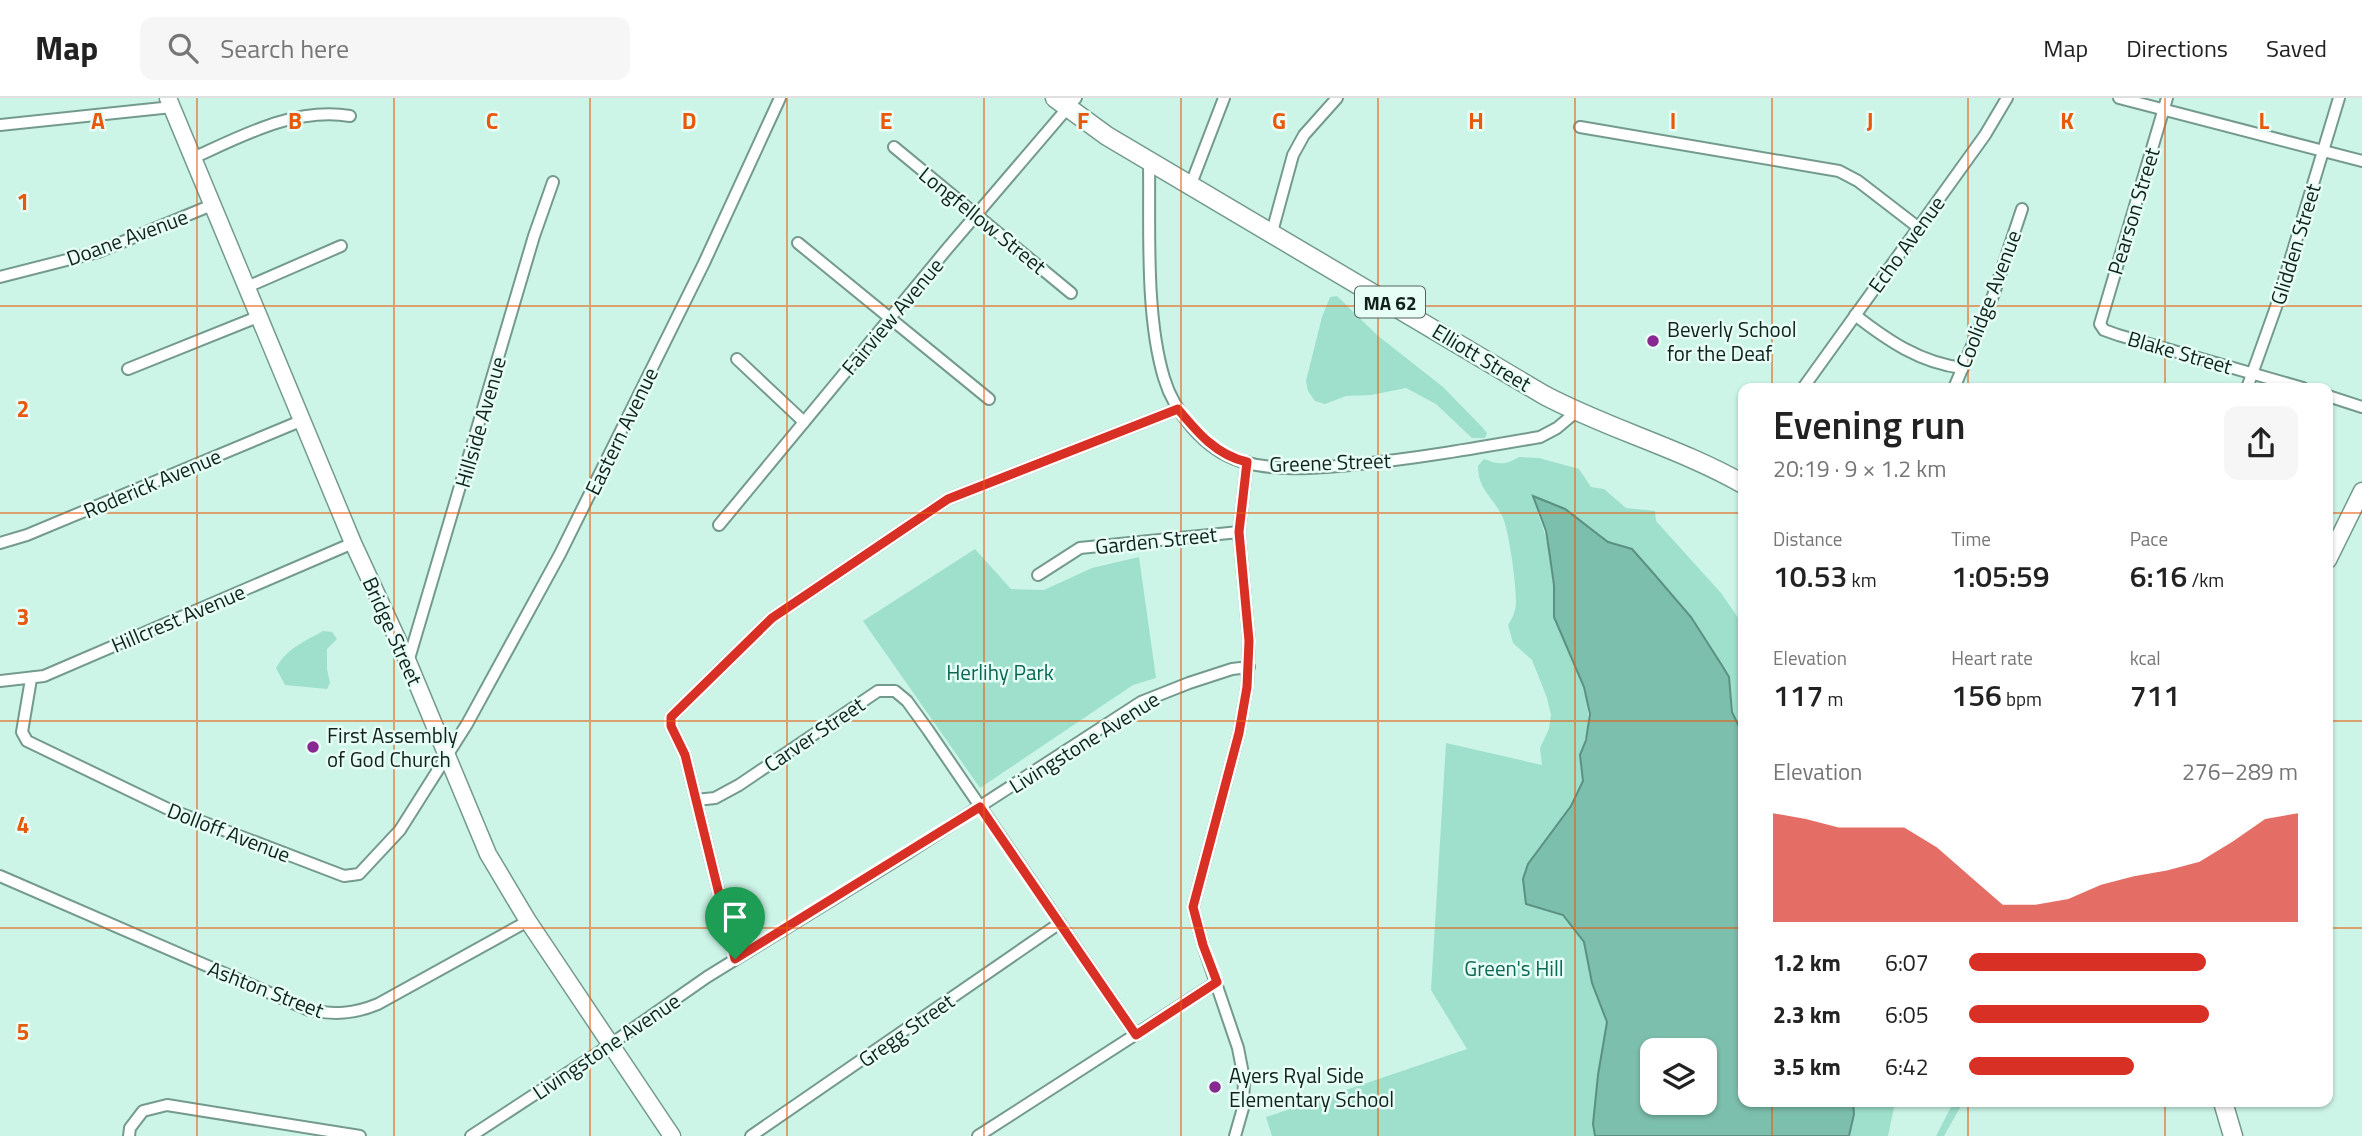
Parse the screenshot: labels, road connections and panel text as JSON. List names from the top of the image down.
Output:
{
  "streets": {
    "main road": ["MA 62", "Elliott Street", "Bridge Street"],
    "street": [
      "Pearson Street",
      "Longfellow Street",
      "Doane Avenue",
      "Echo Avenue",
      "Glidden Street",
      "Coolidge Avenue",
      "Fairview Avenue",
      "Blake Street",
      "Hillside Avenue",
      "Eastern Avenue",
      "Greene Street",
      "Roderick Avenue",
      "Garden Street",
      "Hillcrest Avenue",
      "Carver Street",
      "Livingstone Avenue",
      "Dolloff Avenue",
      "Ashton Street",
      "Gregg Street"
    ]
  },
  "crossings": [
    ["Pearson Street", "Blake Street"],
    ["Longfellow Street", "Fairview Avenue"],
    ["Doane Avenue", "Bridge Street"],
    ["Glidden Street", "Blake Street"],
    ["Fairview Avenue", "Elliott Street"],
    ["Elliott Street", "Greene Street"],
    ["Hillside Avenue", "Bridge Street"],
    ["Eastern Avenue", "Bridge Street"],
    ["Eastern Avenue", "Dolloff Avenue"],
    ["Roderick Avenue", "Bridge Street"],
    ["Hillcrest Avenue", "Bridge Street"],
    ["Hillcrest Avenue", "Dolloff Avenue"],
    ["Bridge Street", "Livingstone Avenue"],
    ["Bridge Street", "Dolloff Avenue"],
    ["Bridge Street", "Ashton Street"],
    ["Carver Street", "Livingstone Avenue"],
    ["Carver Street", "Gregg Street"]
  ],
  "parks": ["Herlihy Park", "Green's Hill"],
  "places": ["Beverly School for the Deaf", "First Assembly of God Church", "Ayers Ryal Side Elementary School"],
  "page": {
    "header": "Map",
    "search": "Search here",
    "nav": ["Map", "Directions", "Saved"],
    "heading": ["Evening run", "20:19 · 9 × 1.2 km"],
    "stats": [
      ["Distance", "10.53 km"],
      ["Time", "1:05:59"],
      ["Pace", "6:16 /km"],
      ["Elevation", "117 m"],
      ["Heart rate", "156 bpm"],
      ["kcal", "711"]
    ],
    "chart": ["Elevation", "276–289 m"],
    "list": [
      {
        "name": "1.2 km",
        "note": "6:07"
      },
      {
        "name": "2.3 km",
        "note": "6:05"
      },
      {
        "name": "3.5 km",
        "note": "6:42"
      }
    ]
  },
  "grid": {
    "columns": [
      "A",
      "B",
      "C",
      "D",
      "E",
      "F",
      "G",
      "H",
      "I",
      "J",
      "K",
      "L"
    ],
    "rows": [
      "1",
      "2",
      "3",
      "4",
      "5"
    ]
  }
}
